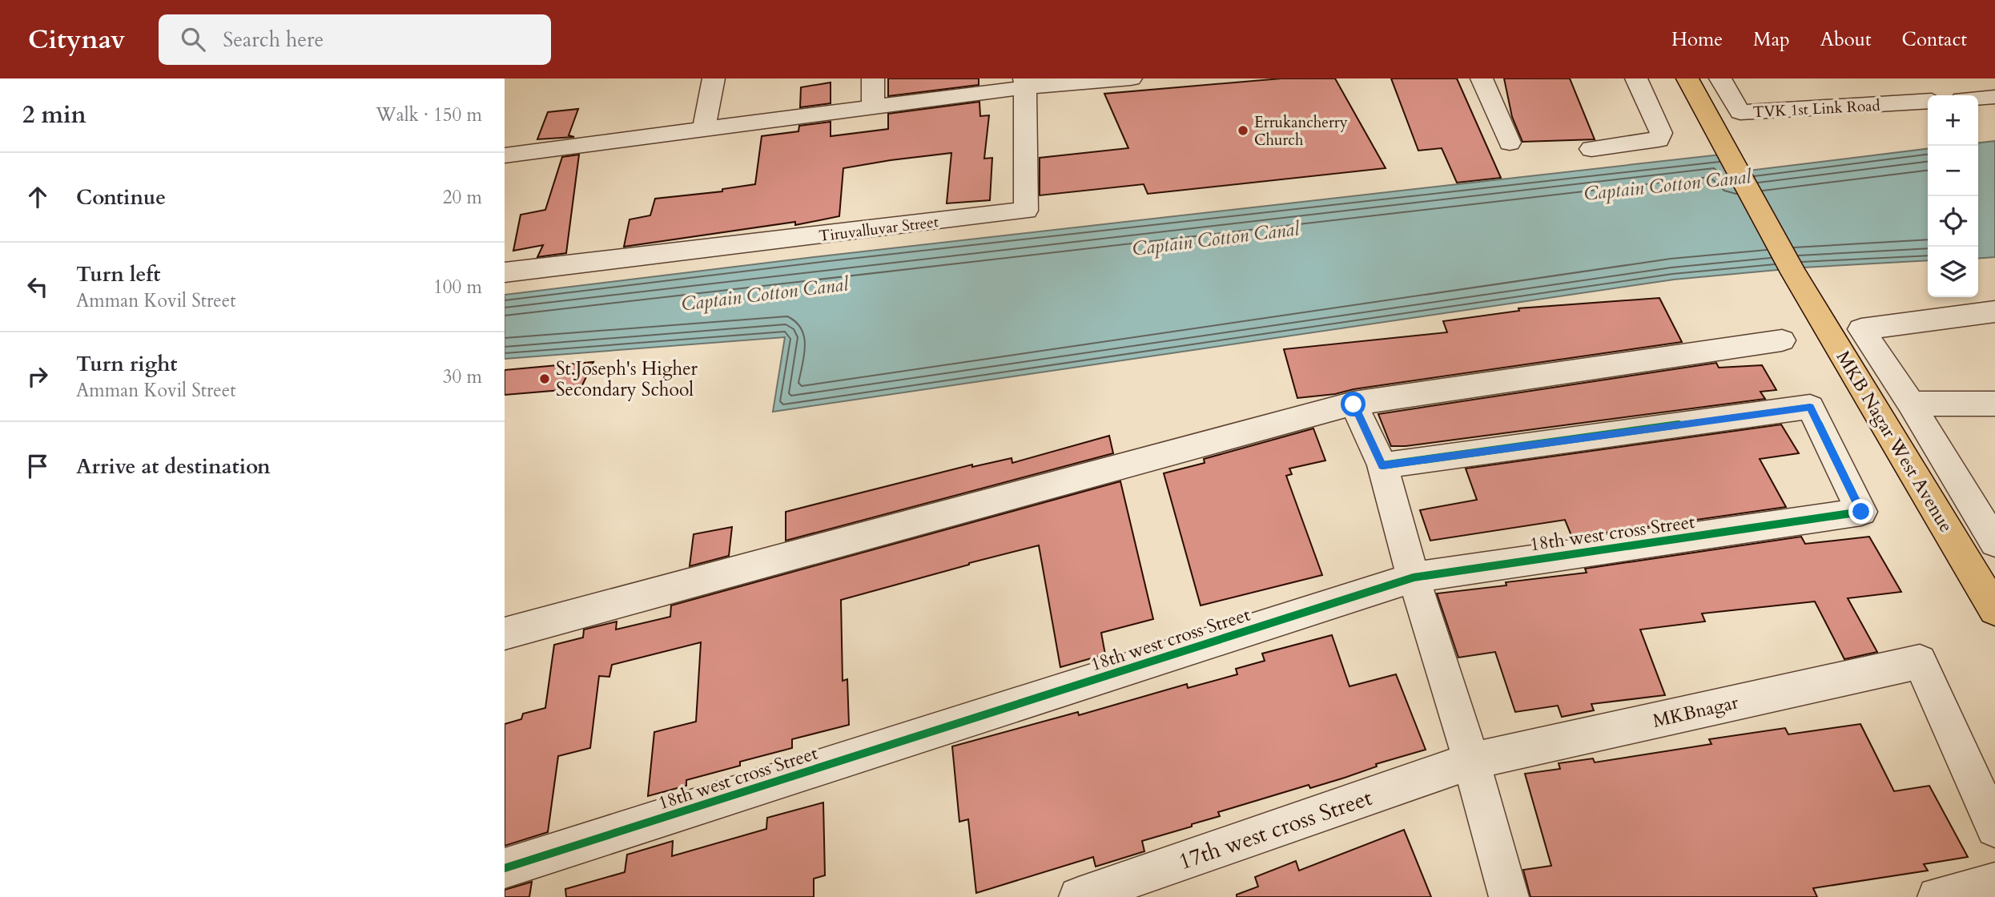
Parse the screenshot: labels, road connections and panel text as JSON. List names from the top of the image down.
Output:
{
  "streets": {
    "main road": ["MKB Nagar West Avenue"],
    "street": [
      "TVK 1st Link Road",
      "Tiruvalluvar Street",
      "18th west cross Street",
      "MKBnagar",
      "17th west cross Street"
    ]
  },
  "crossings": [
    ["MKBnagar", "17th west cross Street"]
  ],
  "water": ["Captain Cotton Canal"],
  "places": ["Errukancherry Church", "St.Joseph's Higher Secondary School"],
  "page": {
    "header": "Citynav",
    "search": "Search here",
    "nav": [
      "Home",
      "Map",
      "About",
      "Contact"
    ],
    "heading": ["2 min", "Walk · 150 m"],
    "map_buttons": ["+", "−"],
    "list": [
      ["Continue", "20 m"],
      ["Turn left", "Amman Kovil Street", "100 m"],
      ["Turn right", "Amman Kovil Street", "30 m"],
      "Arrive at destination"
    ]
  }
}
